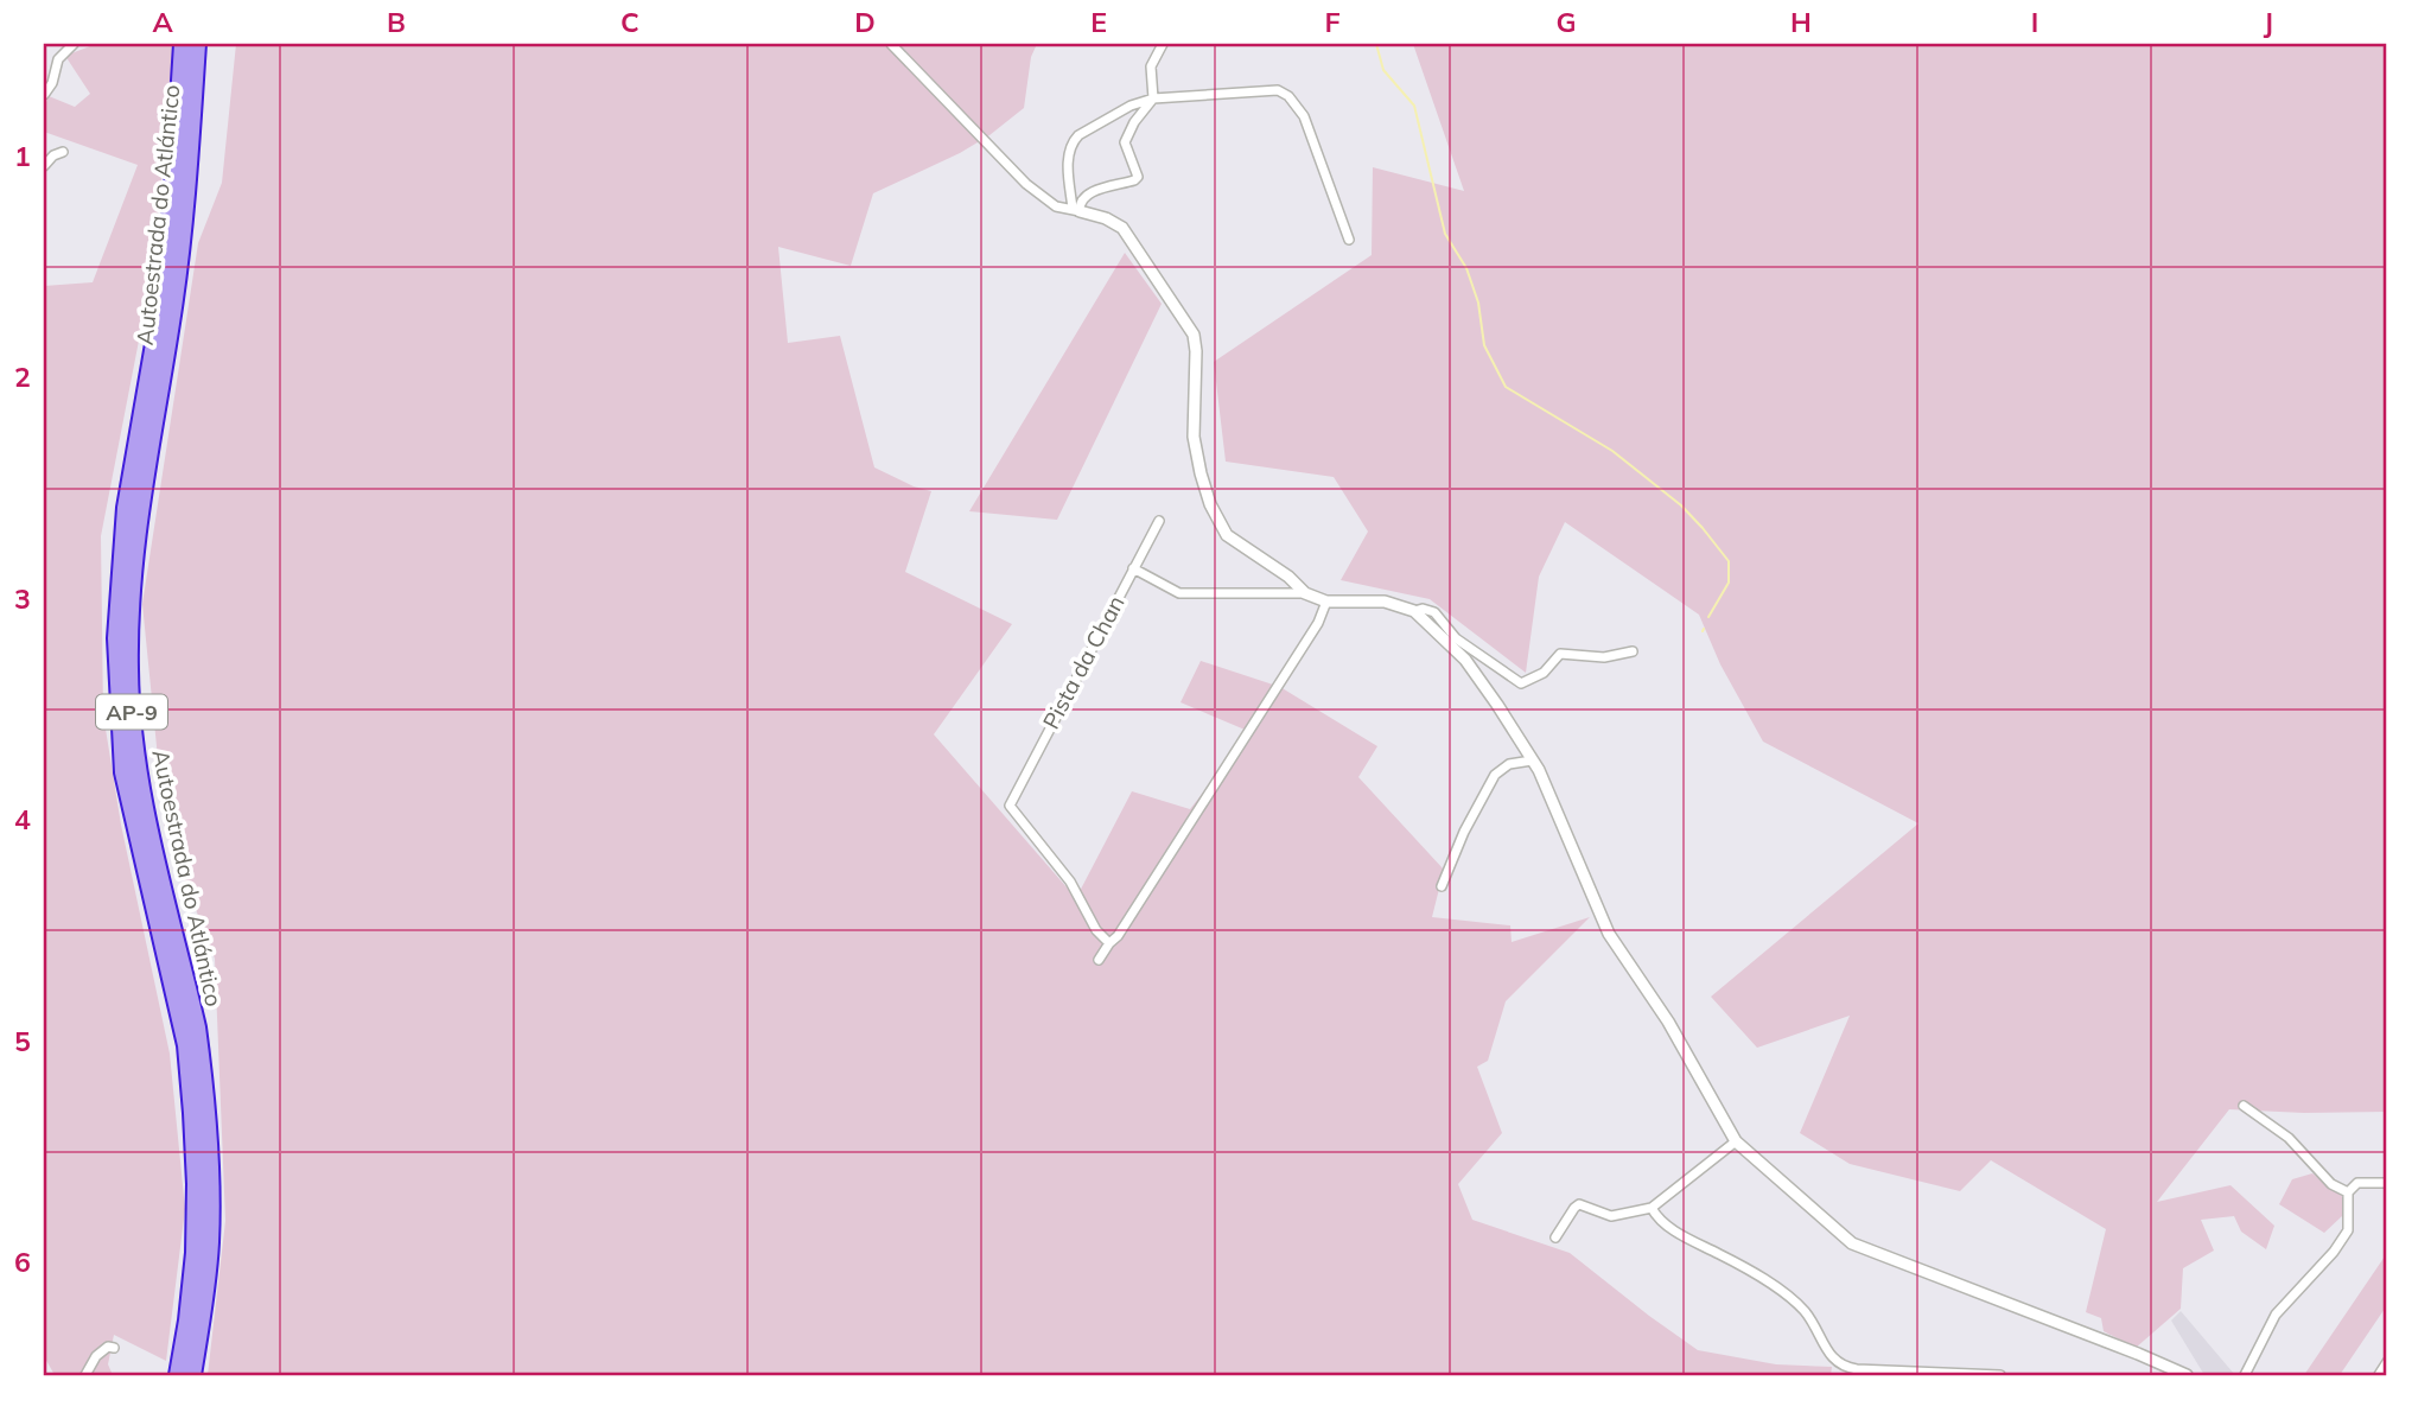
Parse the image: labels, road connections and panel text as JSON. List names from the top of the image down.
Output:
{
  "streets": {
    "highway": ["Autoestrada do Atlántico", "AP-9"],
    "street": ["Pista da Chan"]
  },
  "grid": {
    "columns": [
      "A",
      "B",
      "C",
      "D",
      "E",
      "F",
      "G",
      "H",
      "I",
      "J"
    ],
    "rows": [
      "1",
      "2",
      "3",
      "4",
      "5",
      "6"
    ]
  }
}
